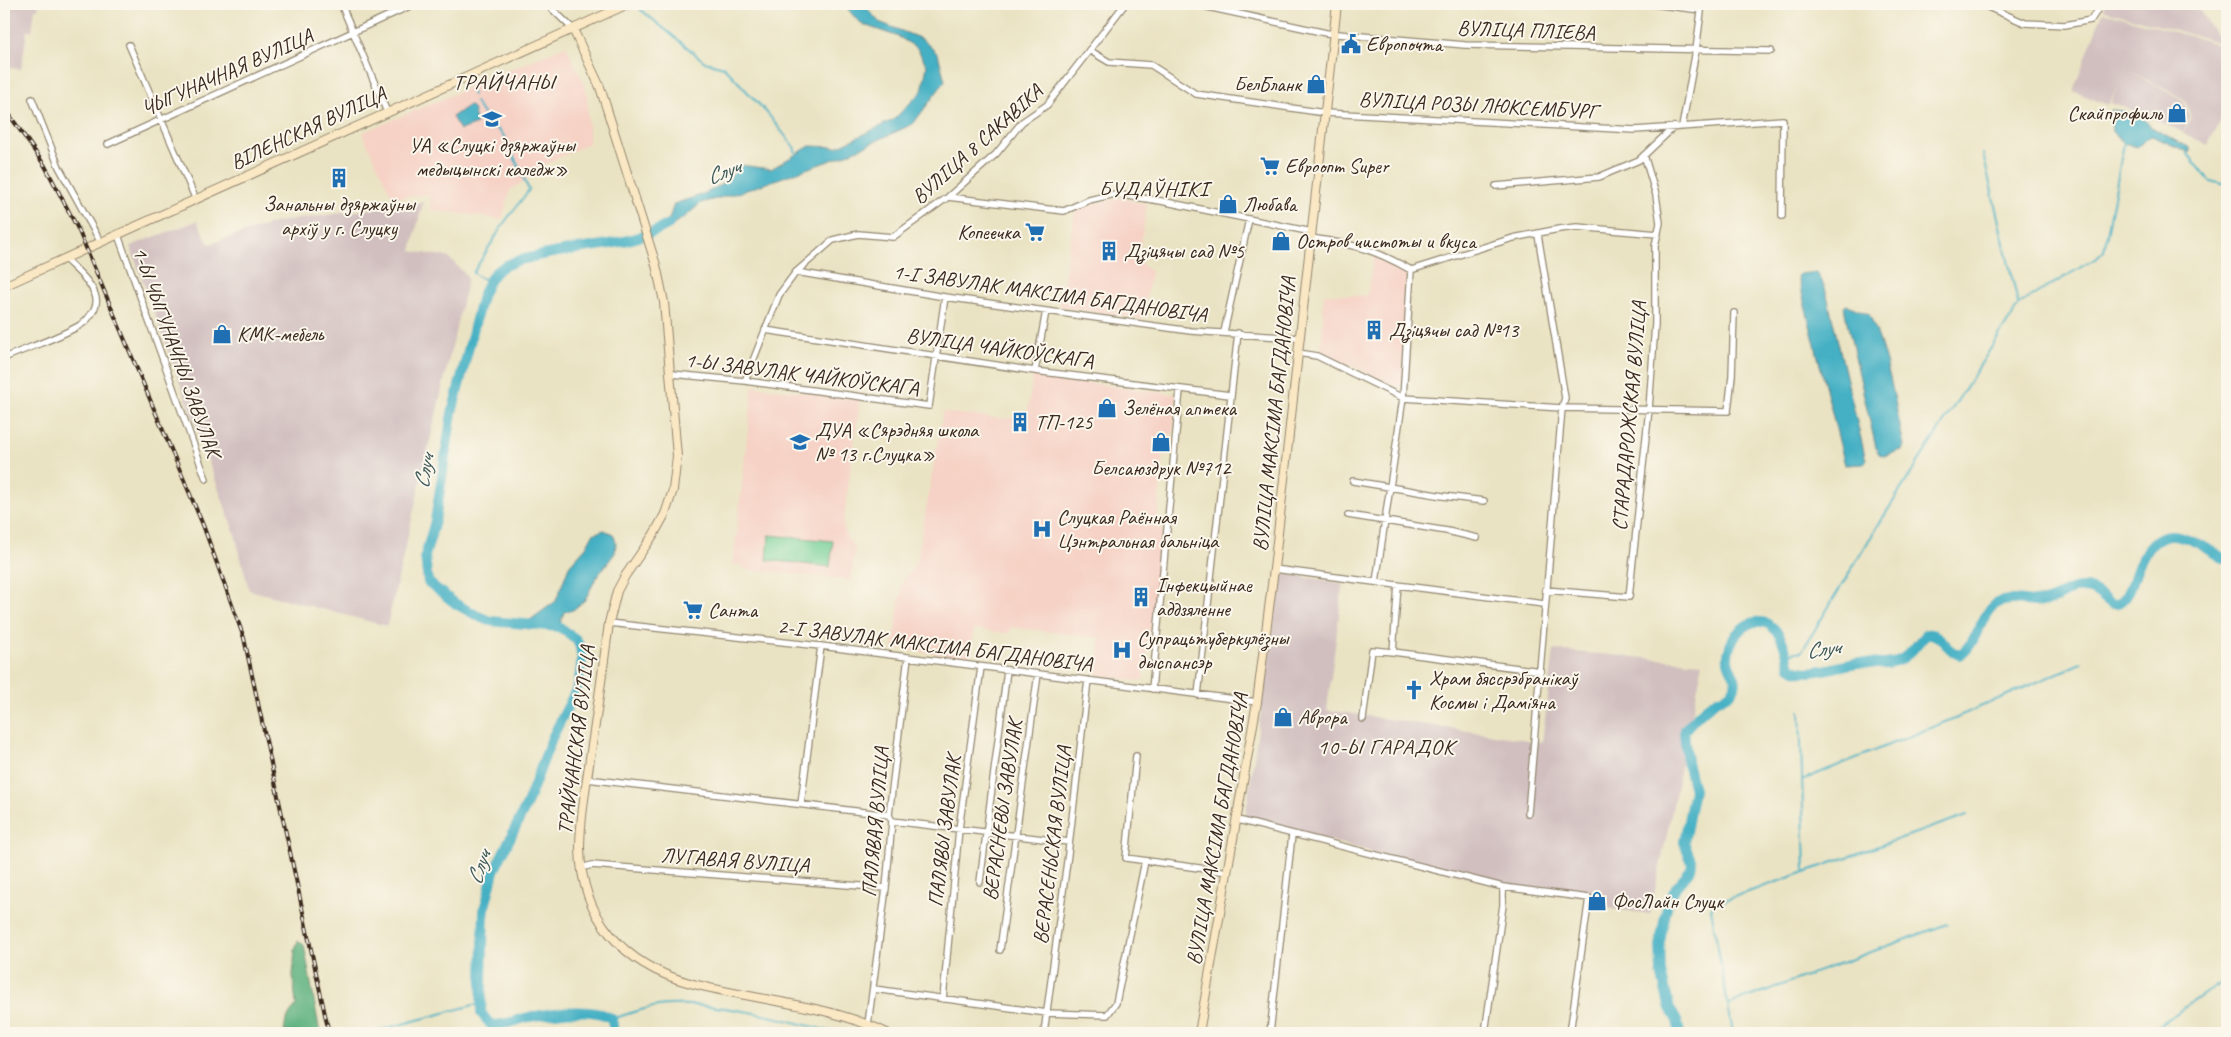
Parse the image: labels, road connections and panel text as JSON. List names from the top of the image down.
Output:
{
  "streets": {
    "main road": ["ВІЛЕНСКАЯ ВУЛІЦА", "ВУЛІЦА МАКСІМА БАГДАНОВІЧА", "ТРАЙЧАНСКАЯ ВУЛІЦА"],
    "street": [
      "ВУЛІЦА ПЛІЕВА",
      "ЧЫГУНАЧНАЯ ВУЛІЦА",
      "ВУЛІЦА РОЗЫ ЛЮКСЕМБУРГ",
      "ВУЛІЦА 8 САКАВІКА",
      "1-І ЗАВУЛАК МАКСІМА БАГДАНОВІЧА",
      "ВУЛІЦА ЧАЙКОЎСКАГА",
      "1-Ы ЧЫГУНАЧНЫ ЗАВУЛАК",
      "1-Ы ЗАВУЛАК ЧАЙКОЎСКАГА",
      "СТАРАДАРОЖСКАЯ ВУЛІЦА",
      "2-І ЗАВУЛАК МАКСІМА БАГДАНОВІЧА",
      "ВЕРАСНЕВЫ ЗАВУЛАК",
      "ПАЛЯВАЯ ВУЛІЦА",
      "ПАЛЯВЫ ЗАВУЛАК",
      "ВЕРАСЕНЬСКАЯ ВУЛІЦА",
      "ЛУГАВАЯ ВУЛІЦА"
    ]
  },
  "crossings": [
    ["ВУЛІЦА ПЛІЕВА", "ВУЛІЦА МАКСІМА БАГДАНОВІЧА"],
    ["ВУЛІЦА РОЗЫ ЛЮКСЕМБУРГ", "ВУЛІЦА 8 САКАВІКА"],
    ["ВУЛІЦА РОЗЫ ЛЮКСЕМБУРГ", "ВУЛІЦА МАКСІМА БАГДАНОВІЧА"],
    ["ВІЛЕНСКАЯ ВУЛІЦА", "1-Ы ЧЫГУНАЧНЫ ЗАВУЛАК"],
    ["ВІЛЕНСКАЯ ВУЛІЦА", "ТРАЙЧАНСКАЯ ВУЛІЦА"],
    ["ВУЛІЦА 8 САКАВІКА", "1-І ЗАВУЛАК МАКСІМА БАГДАНОВІЧА"],
    ["ВУЛІЦА 8 САКАВІКА", "ВУЛІЦА ЧАЙКОЎСКАГА"],
    ["ВУЛІЦА 8 САКАВІКА", "1-Ы ЗАВУЛАК ЧАЙКОЎСКАГА"],
    ["1-І ЗАВУЛАК МАКСІМА БАГДАНОВІЧА", "ВУЛІЦА МАКСІМА БАГДАНОВІЧА"],
    ["ВУЛІЦА ЧАЙКОЎСКАГА", "1-Ы ЗАВУЛАК ЧАЙКОЎСКАГА"],
    ["1-Ы ЗАВУЛАК ЧАЙКОЎСКАГА", "ТРАЙЧАНСКАЯ ВУЛІЦА"],
    ["ВУЛІЦА МАКСІМА БАГДАНОВІЧА", "2-І ЗАВУЛАК МАКСІМА БАГДАНОВІЧА"],
    ["2-І ЗАВУЛАК МАКСІМА БАГДАНОВІЧА", "ТРАЙЧАНСКАЯ ВУЛІЦА"],
    ["2-І ЗАВУЛАК МАКСІМА БАГДАНОВІЧА", "ВЕРАСНЕВЫ ЗАВУЛАК"],
    ["2-І ЗАВУЛАК МАКСІМА БАГДАНОВІЧА", "ПАЛЯВАЯ ВУЛІЦА"],
    ["2-І ЗАВУЛАК МАКСІМА БАГДАНОВІЧА", "ПАЛЯВЫ ЗАВУЛАК"],
    ["2-І ЗАВУЛАК МАКСІМА БАГДАНОВІЧА", "ВЕРАСЕНЬСКАЯ ВУЛІЦА"],
    ["ТРАЙЧАНСКАЯ ВУЛІЦА", "ПАЛЯВАЯ ВУЛІЦА"],
    ["ТРАЙЧАНСКАЯ ВУЛІЦА", "ЛУГАВАЯ ВУЛІЦА"],
    ["ПАЛЯВАЯ ВУЛІЦА", "ЛУГАВАЯ ВУЛІЦА"]
  ],
  "districts": ["ТРАЙЧАНЫ", "БУДАЎНІКІ", "10-Ы ГАРАДОК"],
  "water": ["Случ"],
  "places": {
    "public building": ["Европочта"],
    "shop": [
      "БелБланк",
      "Скайпрофиль",
      "Любава",
      "Остров чистоты и вкуса",
      "КМК-мебель",
      "Зелёная аптека",
      "Белсаюздрук №712",
      "Аврора",
      "ФосЛайн Слуцк"
    ],
    "school or university": ["УА «Слуцкі дзяржаўны медыцынскі каледж»", "ДУА «Сярэдняя школа № 13 г.Слуцка»"],
    "supermarket": ["Евроопт Super", "Копеечка", "Санта"],
    "building": [
      "Занальны дзяржаўны архіў у г. Слуцку",
      "Дзіцячы сад №5",
      "Дзіцячы сад №13",
      "ТП-125",
      "Інфекцыйнае аддзяленне"
    ],
    "hospital": ["Слуцкая Раённая Цэнтральная бальніца", "Супрацьтуберкулёзны дыспансэр"],
    "church": ["Храм бяссрэбранікаў Космы і Даміяна"]
  }
}
